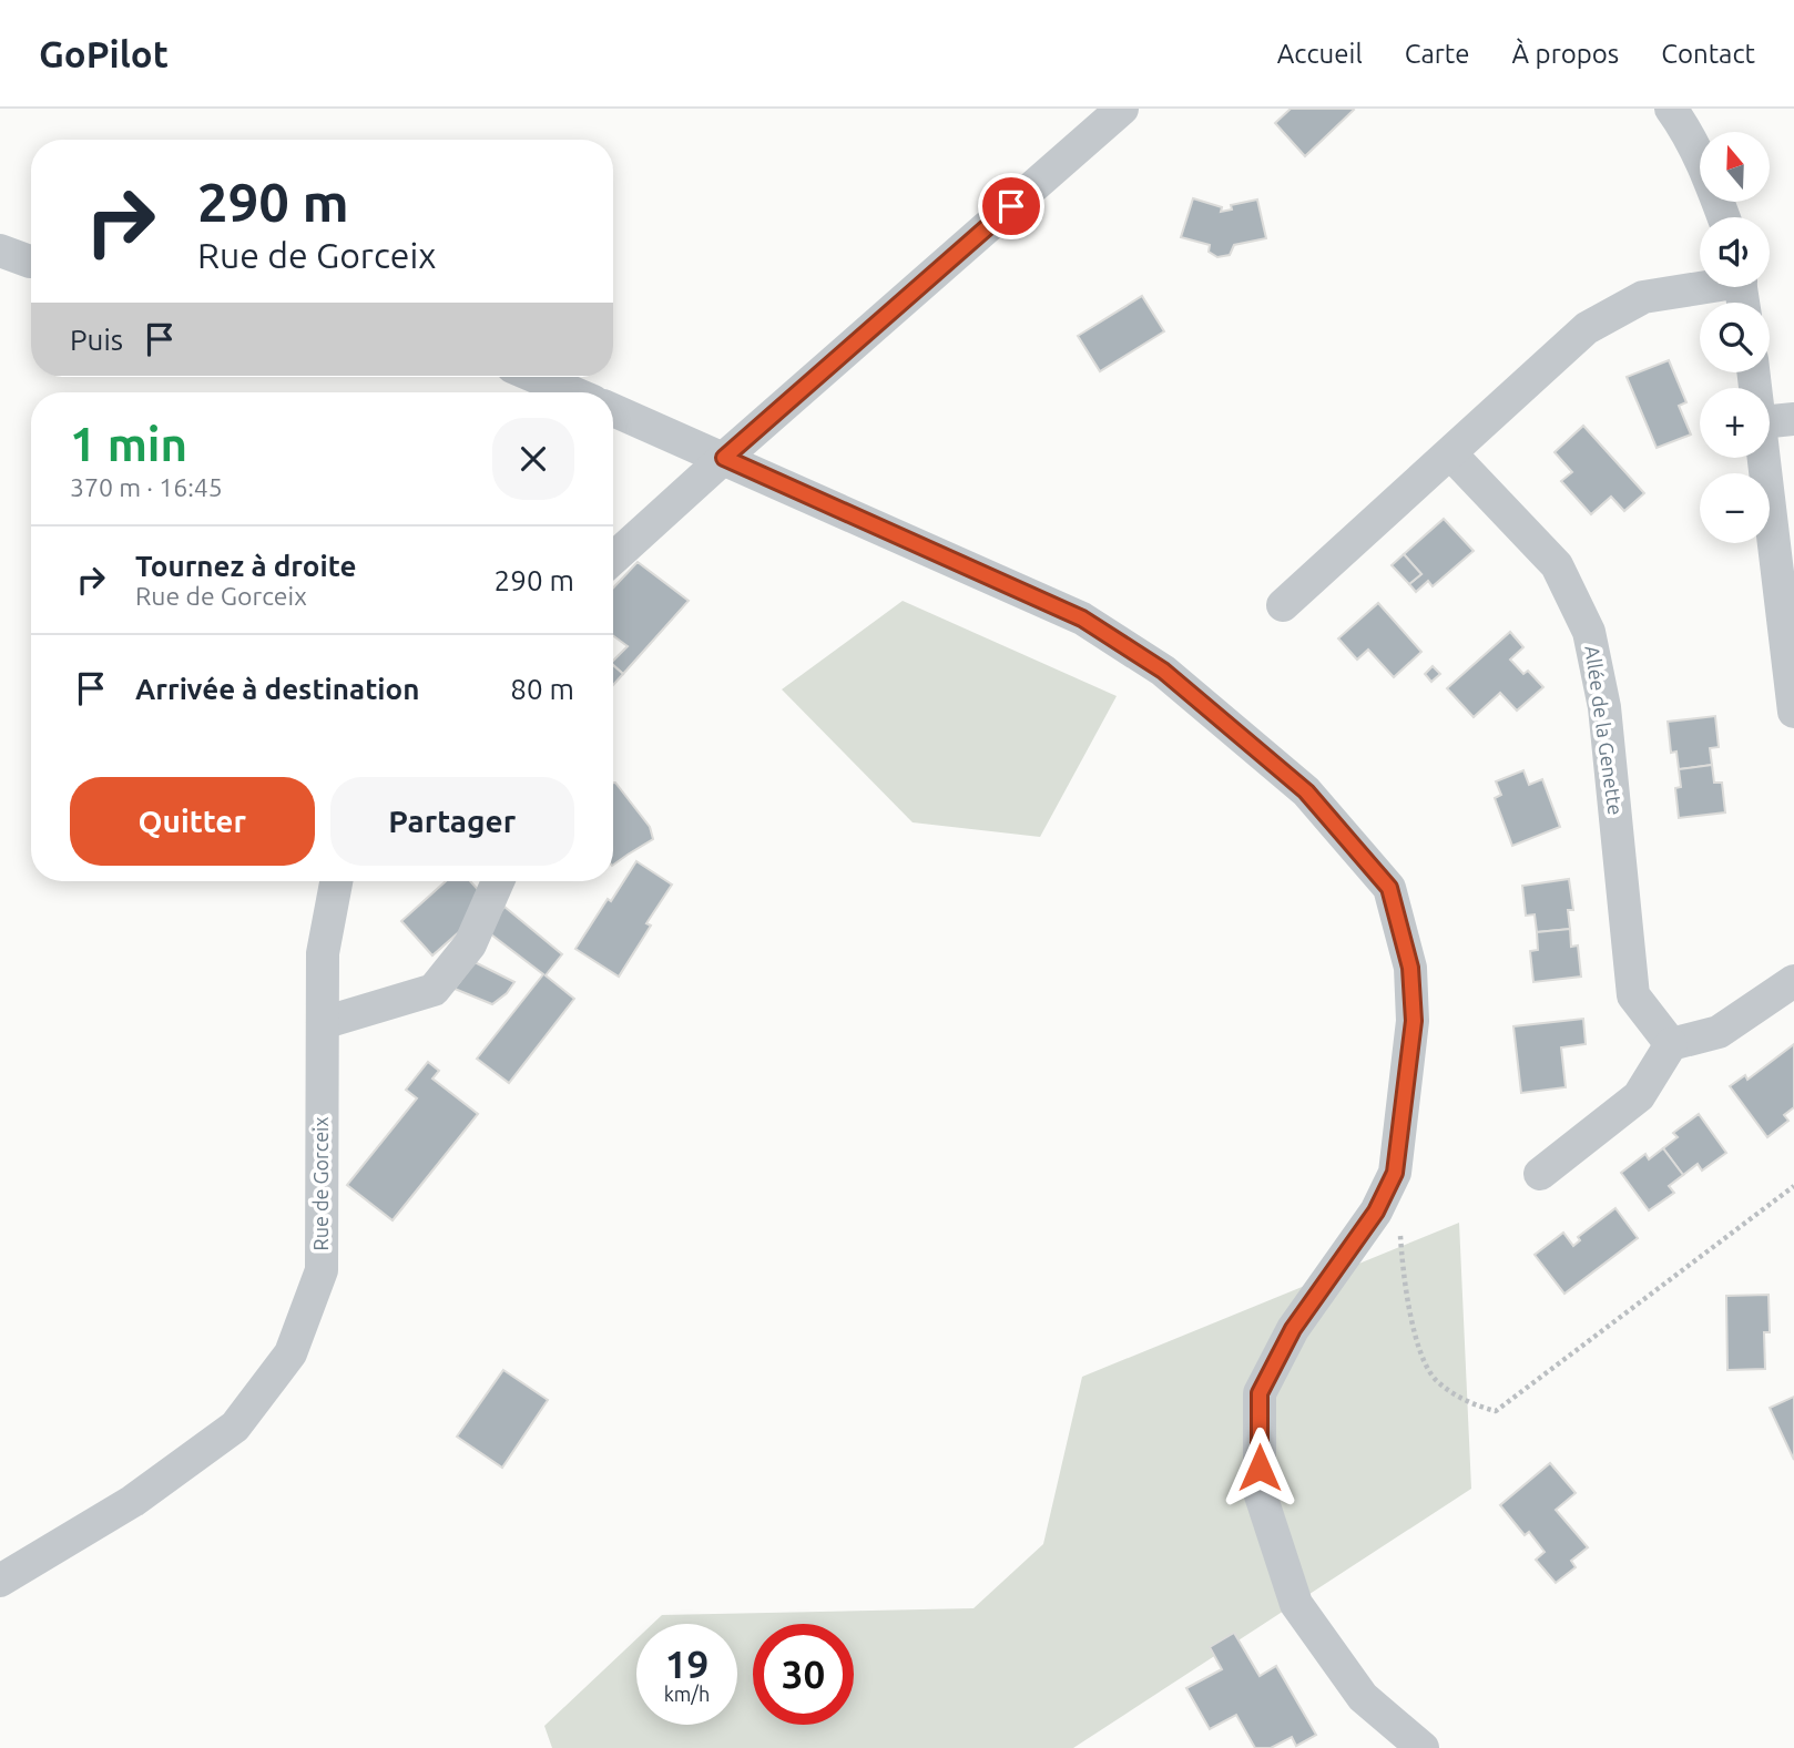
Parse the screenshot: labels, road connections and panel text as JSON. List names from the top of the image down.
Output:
{
  "streets": {
    "street": ["Allée de la Genette", "Rue de Gorceix"]
  },
  "north": "top",
  "page": {
    "header": "GoPilot",
    "nav": [
      "Accueil",
      "Carte",
      "À propos",
      "Contact"
    ],
    "map_buttons": ["+", "−"],
    "turn": ["290 m", "Rue de Gorceix"],
    "then": "Puis",
    "heading": ["1 min", "370 m · 16:45"],
    "list": [
      {
        "name": "Tournez à droite",
        "note": "Rue de Gorceix",
        "value": "290 m"
      },
      {
        "name": "Arrivée à destination",
        "value": "80 m"
      }
    ],
    "buttons": ["Quitter", "Partager"],
    "speed": "19 km/h",
    "limit": "30"
  }
}
